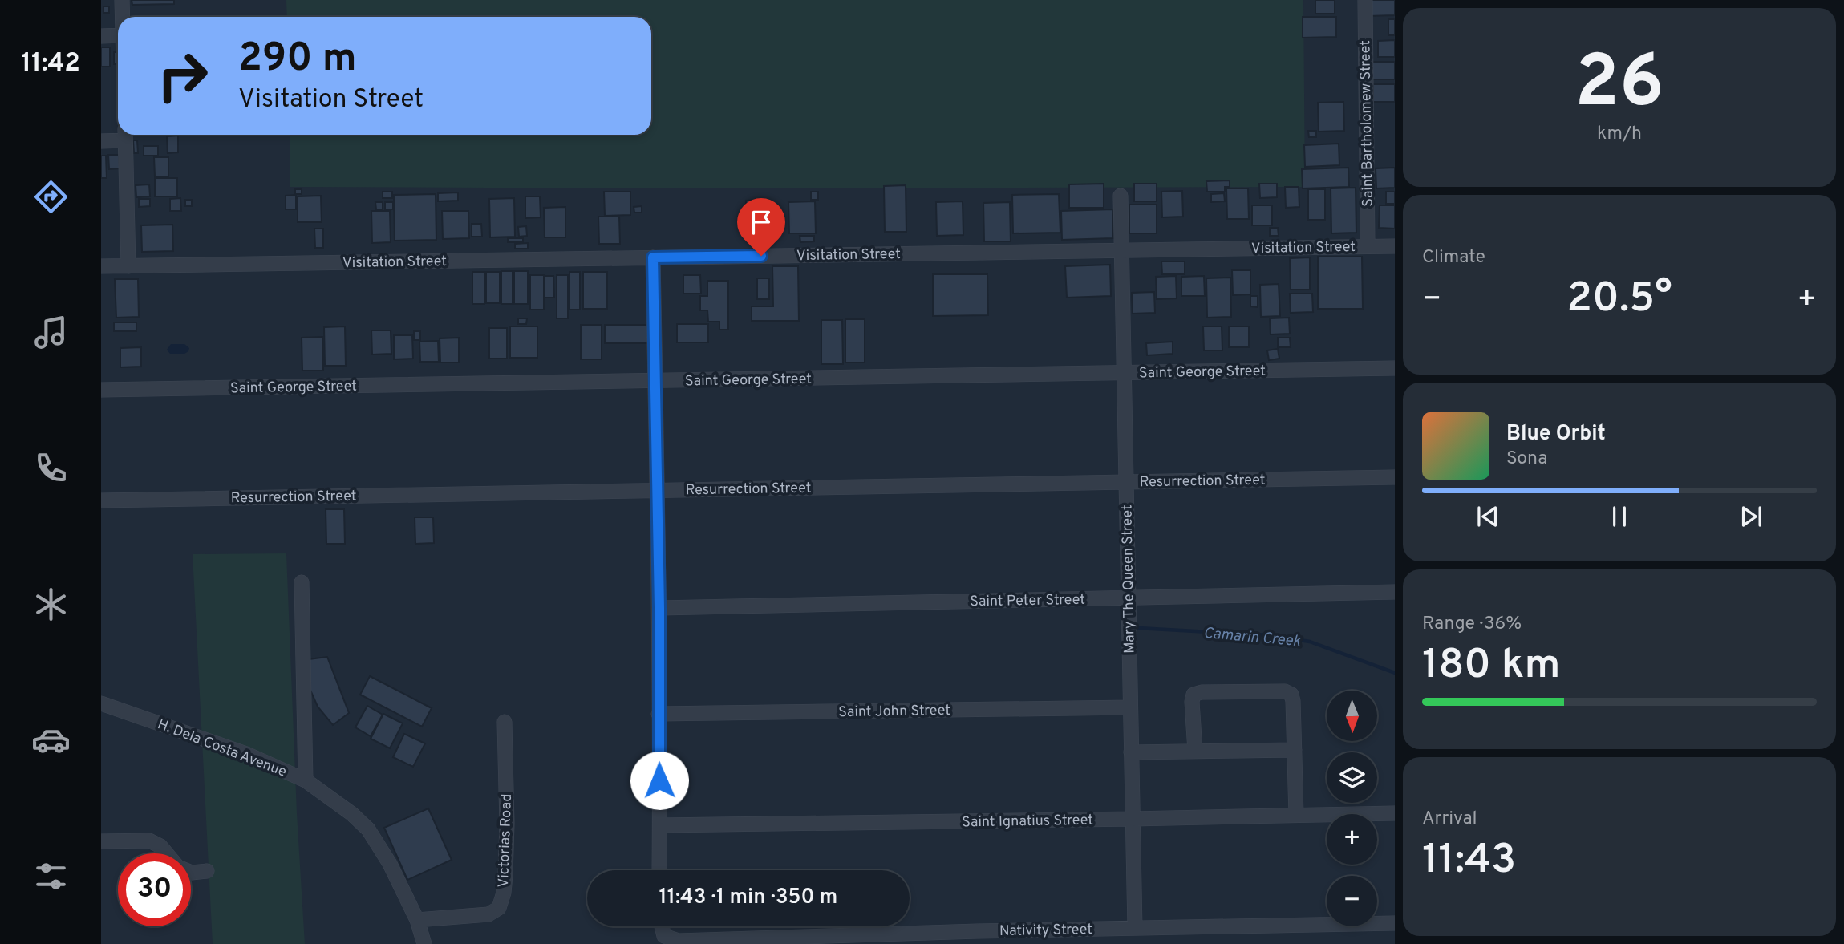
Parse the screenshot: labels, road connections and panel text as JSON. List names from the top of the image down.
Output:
{
  "streets": {
    "street": [
      "Saint Bartholomew Street",
      "Visitation Street",
      "Saint George Street",
      "Resurrection Street",
      "Mary The Queen Street",
      "Saint Peter Street",
      "Saint John Street",
      "H. Dela Costa Avenue",
      "Saint Ignatius Street",
      "Victorias Road",
      "Nativity Street"
    ]
  },
  "crossings": [
    ["Saint Bartholomew Street", "Visitation Street"],
    ["Visitation Street", "Mary The Queen Street"],
    ["Saint George Street", "Mary The Queen Street"],
    ["Resurrection Street", "Mary The Queen Street"],
    ["Mary The Queen Street", "Saint Peter Street"],
    ["Mary The Queen Street", "Saint John Street"],
    ["Mary The Queen Street", "Saint Ignatius Street"],
    ["Mary The Queen Street", "Nativity Street"],
    ["H. Dela Costa Avenue", "Victorias Road"]
  ],
  "water": ["Camarin Creek"],
  "north": "bottom",
  "page": {
    "tabs": "11:42",
    "tile": [
      ["26", "km/h"],
      "Climate",
      ["Range · 36%", "180 km"],
      ["Arrival", "11:43"]
    ],
    "turn": ["290 m", "Visitation Street"],
    "heat": ["−", "20.5°", "+"],
    "song": ["Blue Orbit", "Sona"],
    "map_buttons": ["+", "−"],
    "limit": "30",
    "trip": "11:43 · 1 min · 350 m"
  }
}
